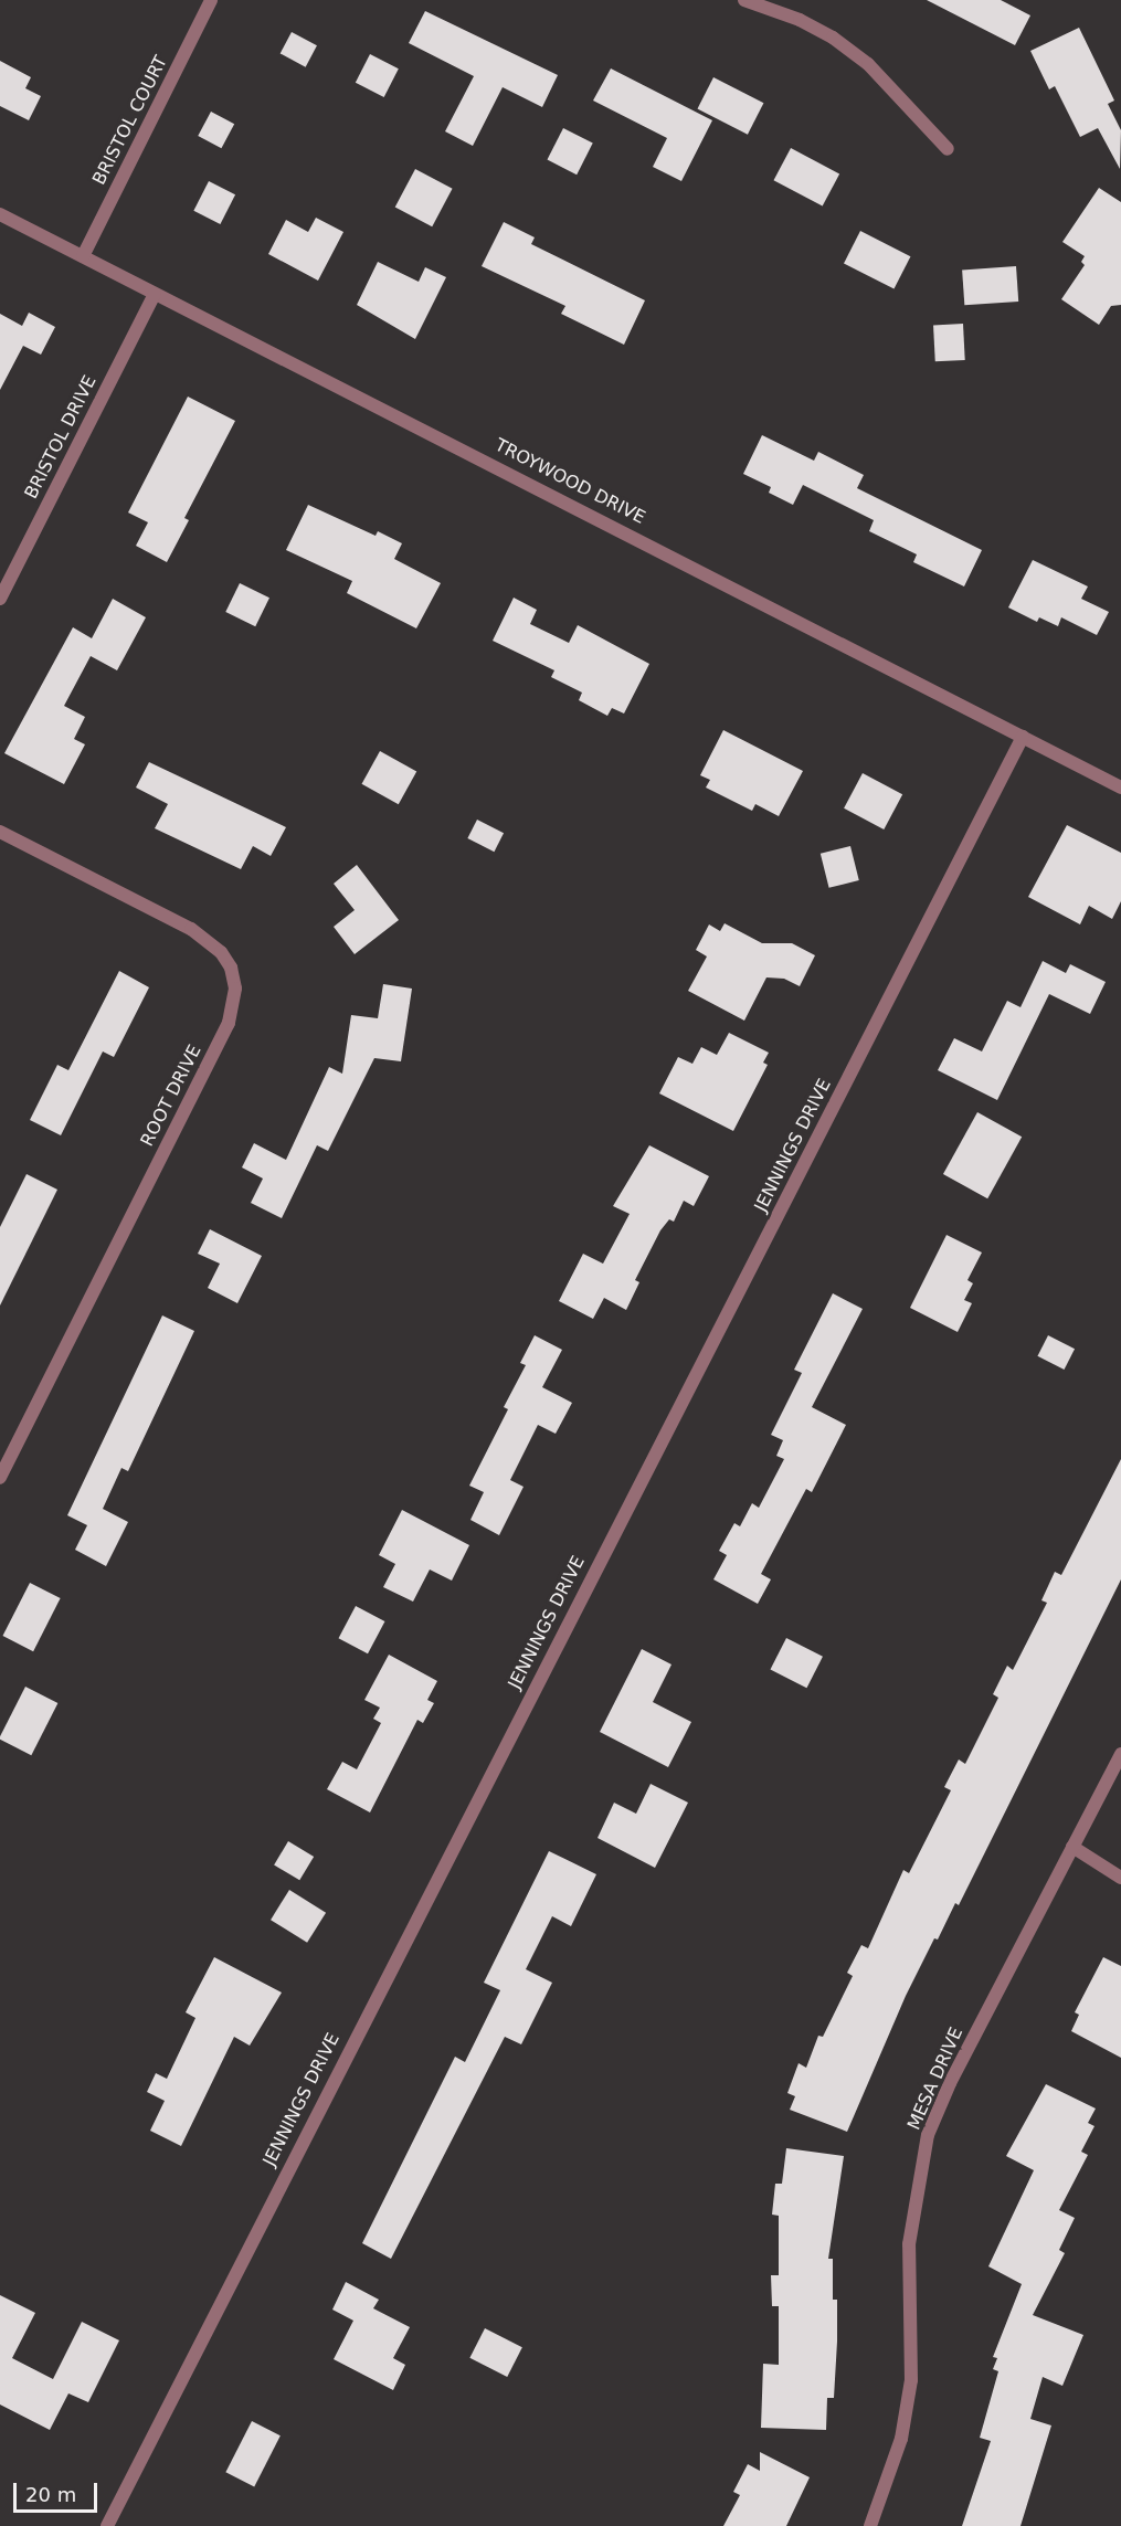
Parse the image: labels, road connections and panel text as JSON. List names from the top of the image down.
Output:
{
  "streets": {
    "street": [
      "BRISTOL COURT",
      "BRISTOL DRIVE",
      "TROYWOOD DRIVE",
      "ROOT DRIVE",
      "JENNINGS DRIVE",
      "MESA DRIVE"
    ]
  },
  "crossings": [
    ["BRISTOL COURT", "TROYWOOD DRIVE"],
    ["BRISTOL DRIVE", "TROYWOOD DRIVE"],
    ["TROYWOOD DRIVE", "JENNINGS DRIVE"]
  ],
  "scale_bar": "20 m"
}
